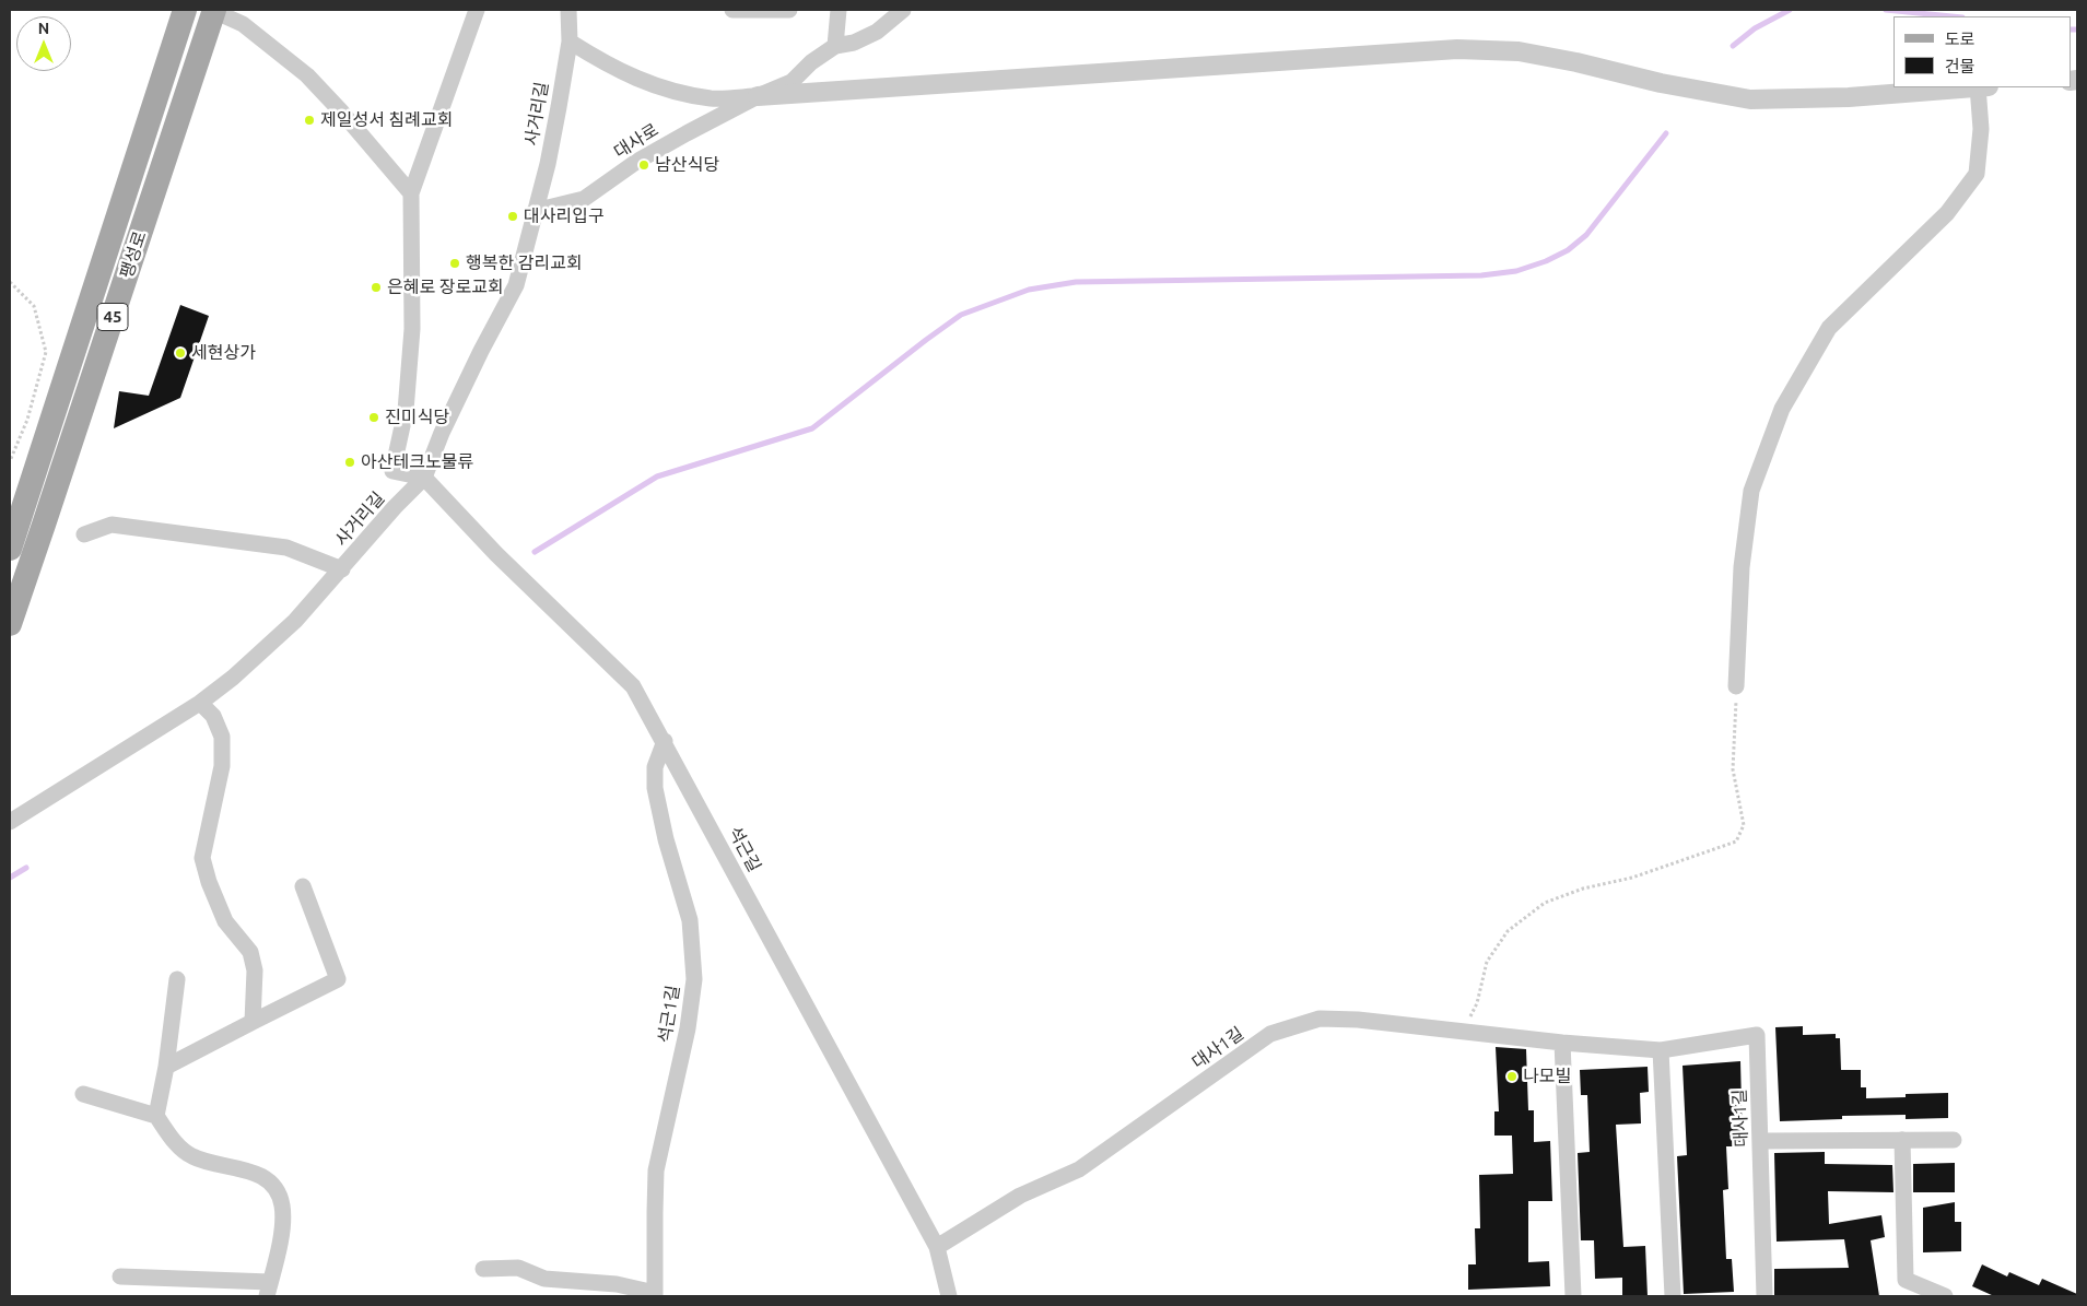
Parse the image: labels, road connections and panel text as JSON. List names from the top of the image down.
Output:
{
  "streets": {
    "main road": ["팽성로", "45"],
    "street": [
      "사거리길",
      "대사로",
      "석근길",
      "석근1길",
      "대사1길"
    ]
  },
  "crossings": [
    ["사거리길", "대사로"],
    ["사거리길", "석근길"],
    ["석근길", "석근1길"],
    ["석근길", "대사1길"]
  ],
  "places": [
    "제일성서 침례교회",
    "남산식당",
    "대사리입구",
    "행복한 감리교회",
    "은혜로 장로교회",
    "세현상가",
    "진미식당",
    "아산테크노물류",
    "나모빌"
  ],
  "legend": ["도로", "건물"],
  "north": "top"
}
